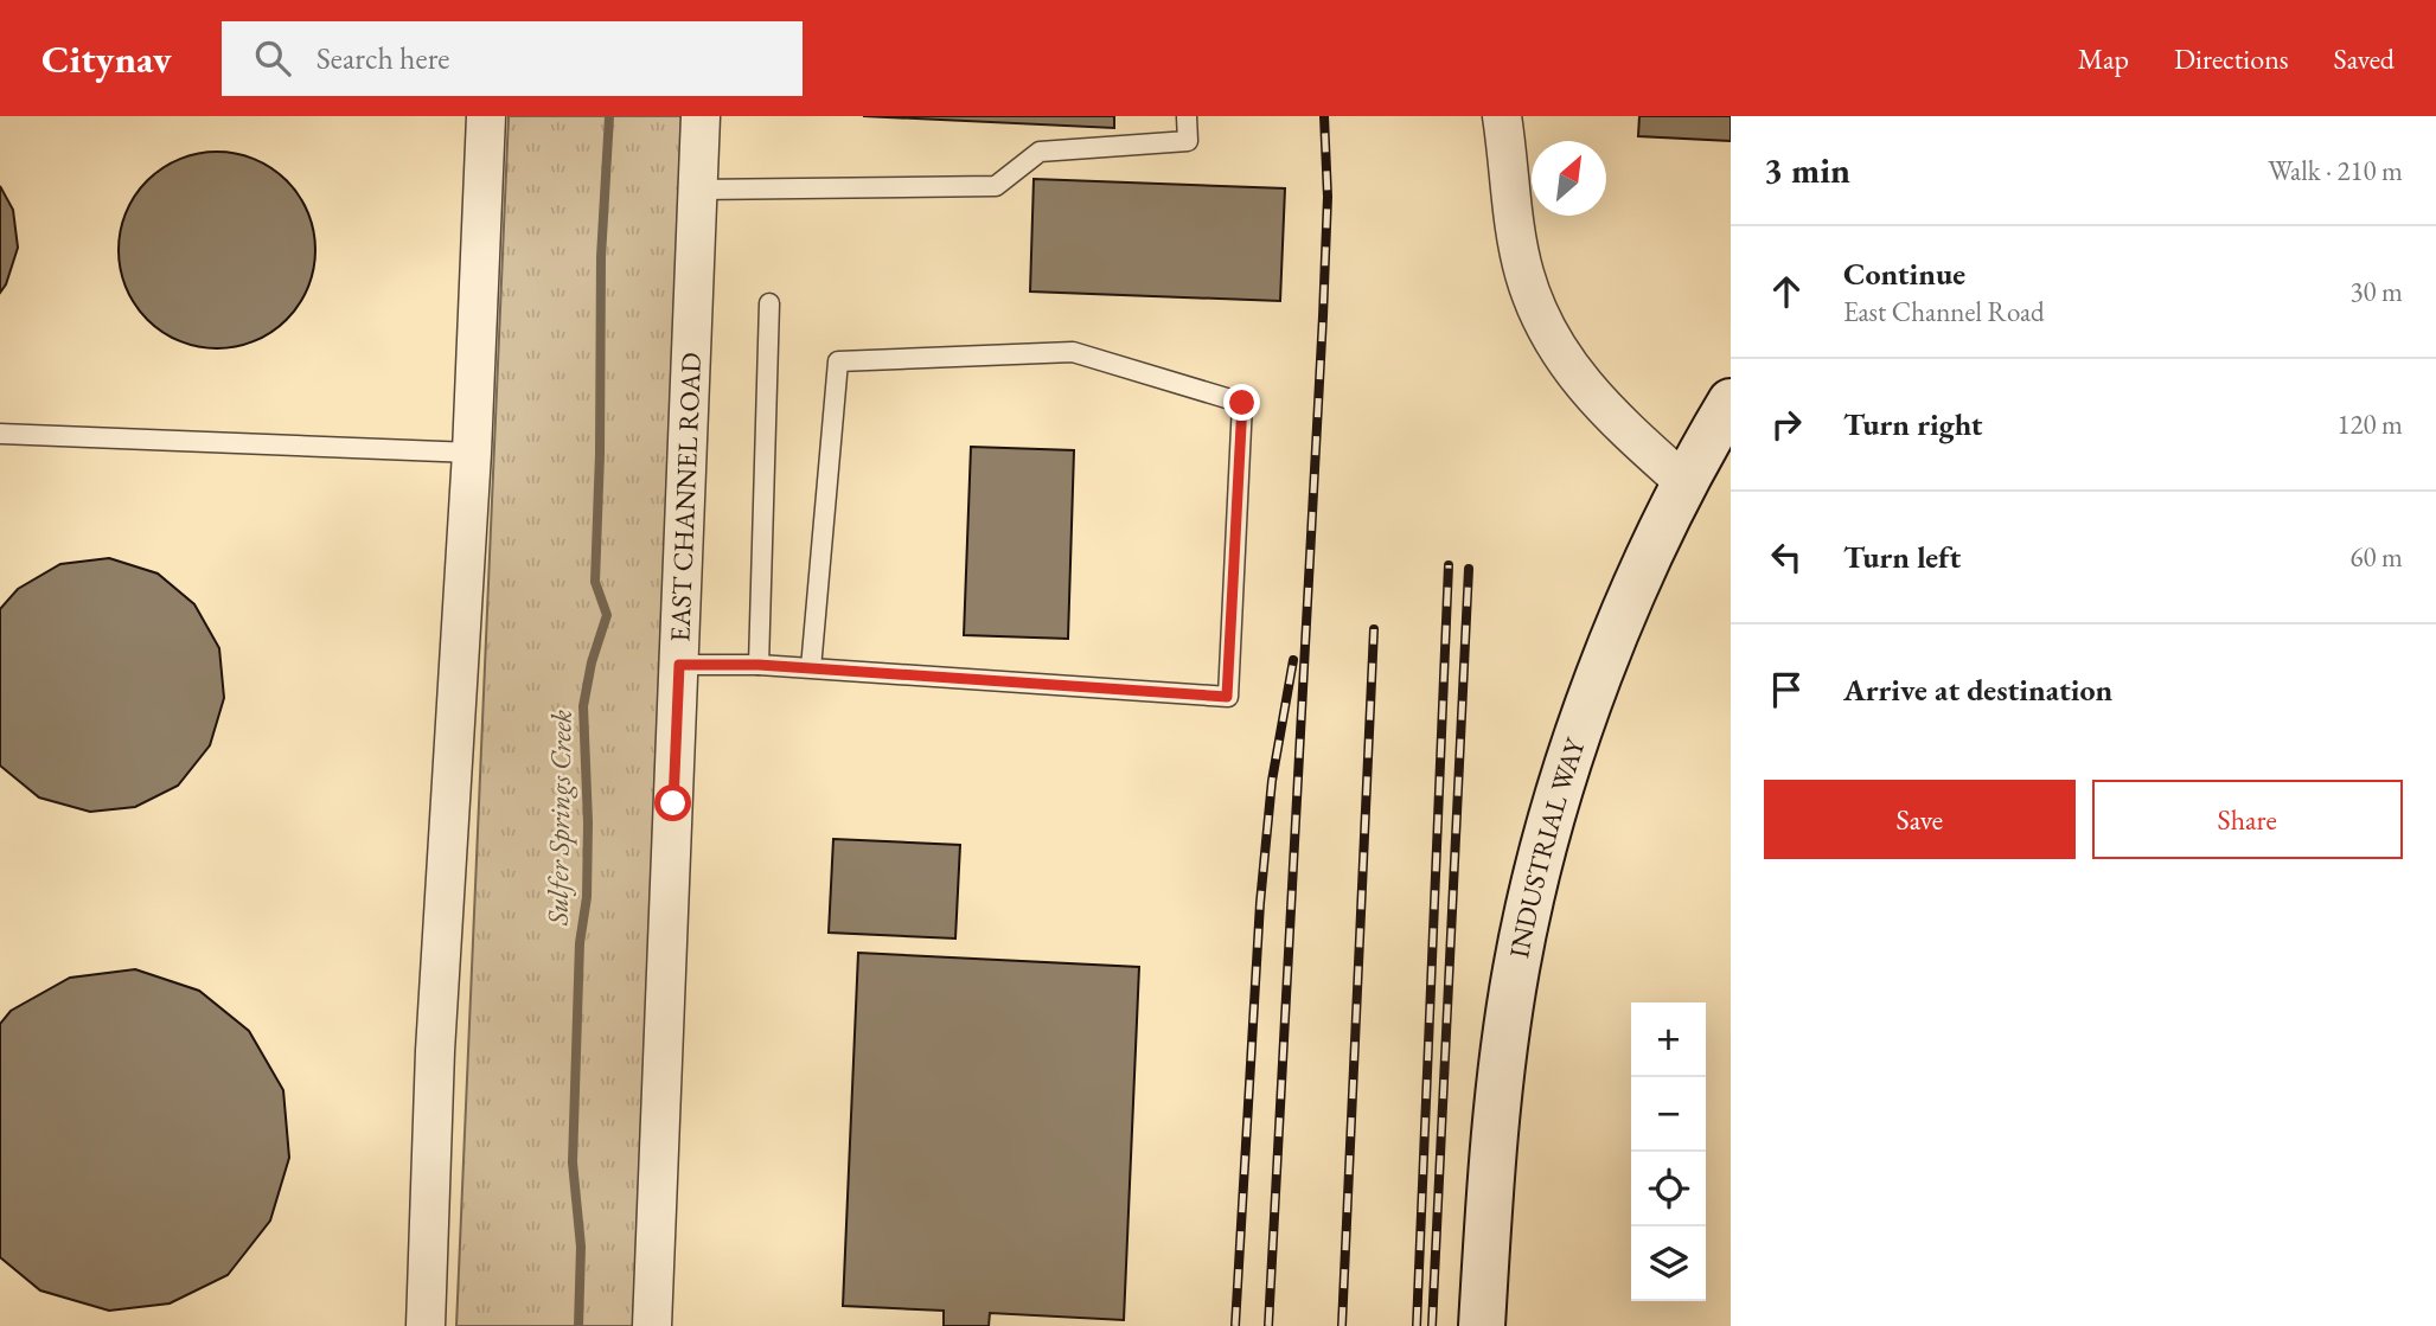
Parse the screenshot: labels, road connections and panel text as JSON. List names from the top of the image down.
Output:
{
  "streets": {
    "street": ["EAST CHANNEL ROAD", "INDUSTRIAL WAY"]
  },
  "water": ["Sulfer Springs Creek"],
  "north": "top right",
  "page": {
    "header": "Citynav",
    "search": "Search here",
    "nav": ["Map", "Directions", "Saved"],
    "heading": ["3 min", "Walk · 210 m"],
    "list": [
      ["Continue", "East Channel Road", "30 m"],
      ["Turn right", "120 m"],
      ["Turn left", "60 m"],
      "Arrive at destination"
    ],
    "buttons": ["Save", "Share"],
    "map_buttons": ["+", "−"]
  }
}
